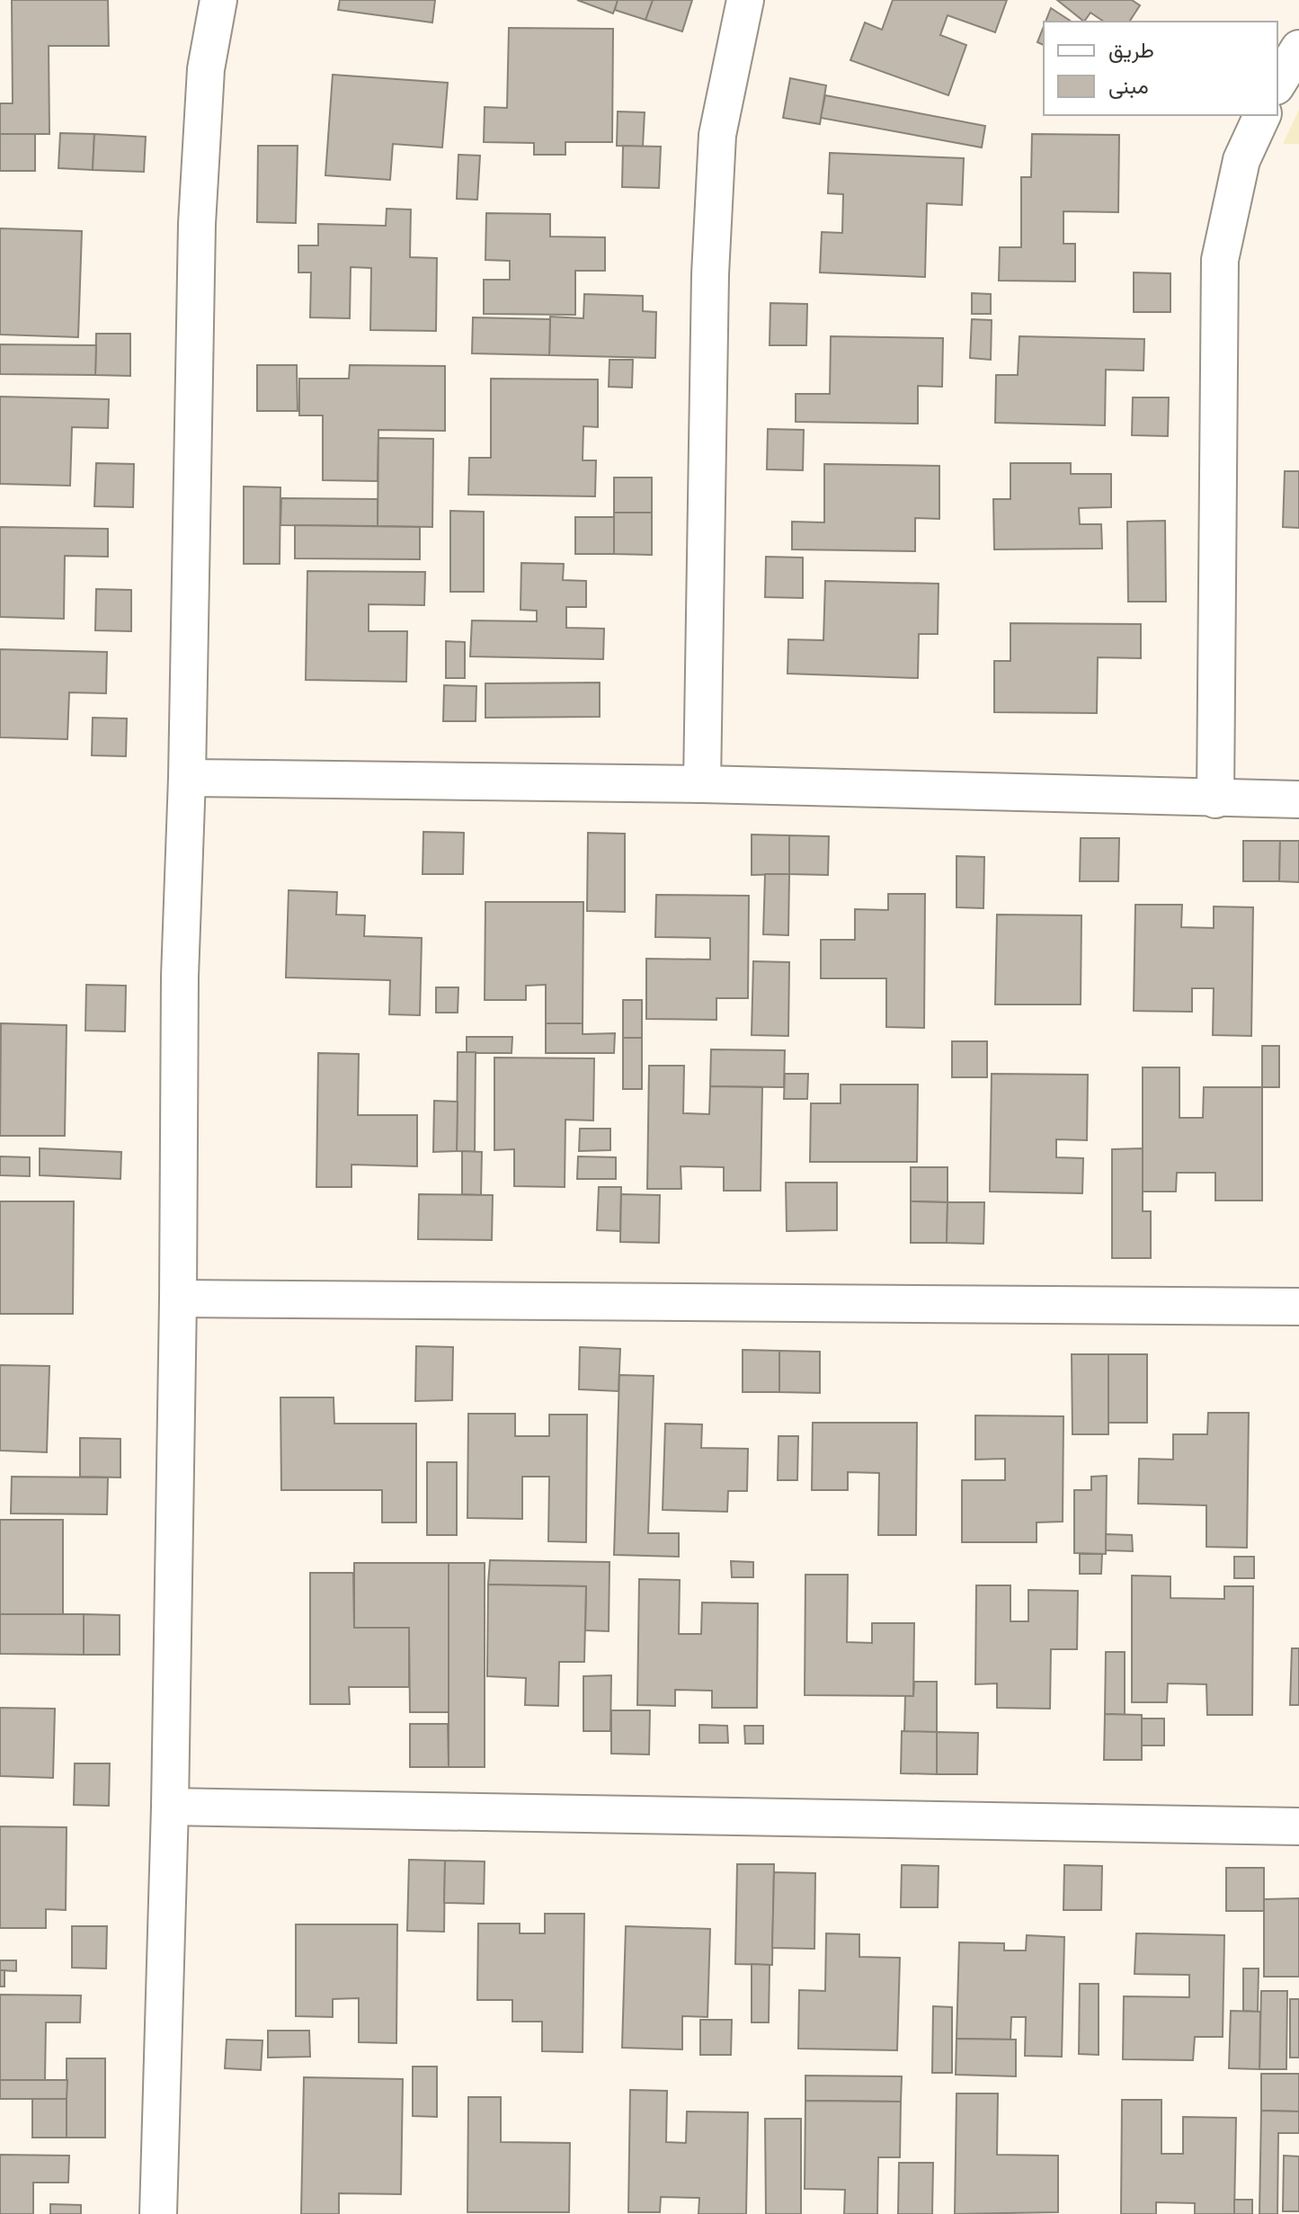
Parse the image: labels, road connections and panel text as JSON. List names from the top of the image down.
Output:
{
  "legend": ["طريق", "مبنى"]
}
